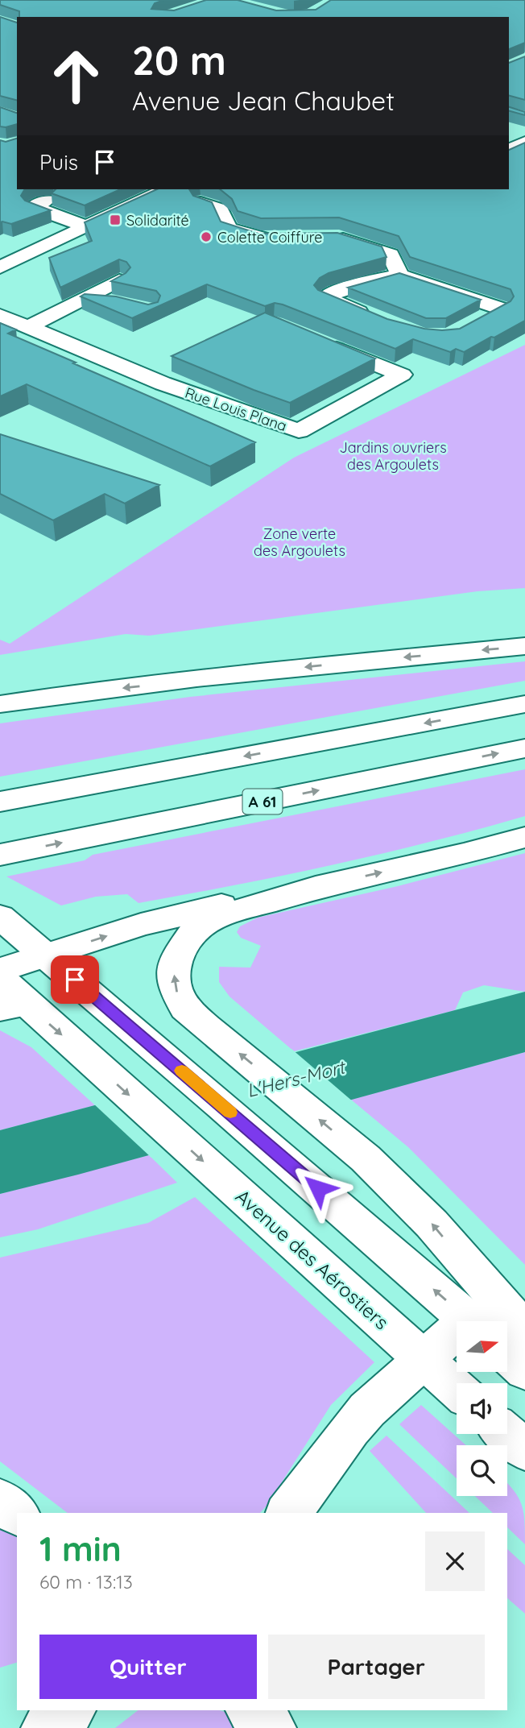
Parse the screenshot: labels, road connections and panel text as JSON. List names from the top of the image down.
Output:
{
  "streets": {
    "main road": ["Rue Louis Plana", "A 61", "Avenue des Aérostiers"]
  },
  "water": ["L'Hers-Mort"],
  "parks": ["Jardins ouvriers des Argoulets", "Zone verte des Argoulets"],
  "places": {
    "transit": ["Solidarité"],
    "other": ["Colette Coiffure"]
  },
  "north": "right",
  "page": {
    "turn": ["20 m", "Avenue Jean Chaubet"],
    "then": "Puis",
    "heading": ["1 min", "60 m · 13:13"],
    "buttons": ["Quitter", "Partager"]
  }
}
